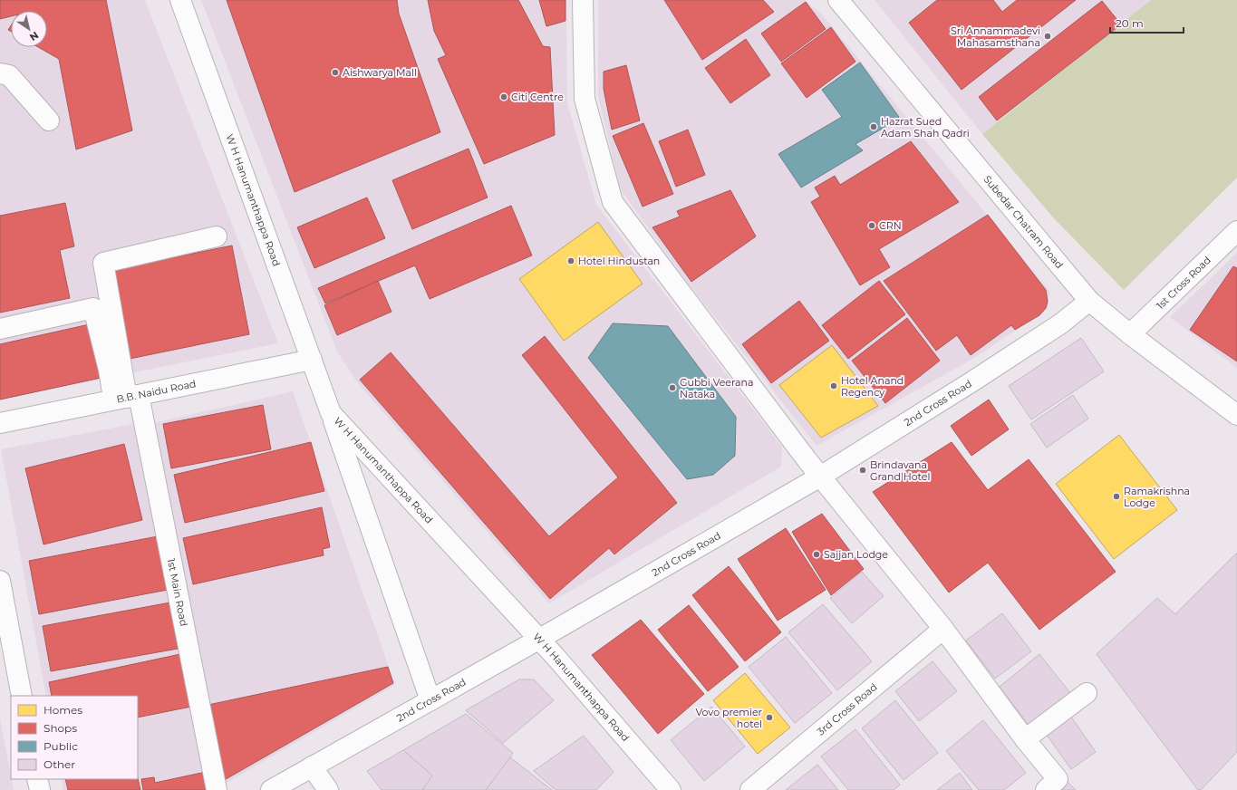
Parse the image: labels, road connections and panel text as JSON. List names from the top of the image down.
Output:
{
  "streets": {
    "street": [
      "W H Hanumanthappa Road",
      "Subedar Chatram Road",
      "1st Cross Road",
      "B.B. Naidu Road",
      "2nd Cross Road",
      "1st Main Road",
      "3rd Cross Road"
    ]
  },
  "crossings": [
    ["W H Hanumanthappa Road", "B.B. Naidu Road"],
    ["W H Hanumanthappa Road", "2nd Cross Road"],
    ["Subedar Chatram Road", "1st Cross Road"],
    ["Subedar Chatram Road", "2nd Cross Road"],
    ["B.B. Naidu Road", "1st Main Road"]
  ],
  "places": [
    "Sri Annammadevi Mahasamsthana",
    "Aishwarya Mall",
    "Citi Centre",
    "Hazrat Sued Adam Shah Qadri",
    "CRN",
    "Hotel Hindustan",
    "Hotel Anand Regency",
    "Gubbi Veerana Nataka",
    "Brindavana Grand Hotel",
    "Ramakrishna Lodge",
    "Sajjan Lodge",
    "Vovo premier hotel"
  ],
  "legend": [
    "Homes",
    "Shops",
    "Public",
    "Other"
  ],
  "scale_bar": "20 m",
  "north": "bottom right"
}
